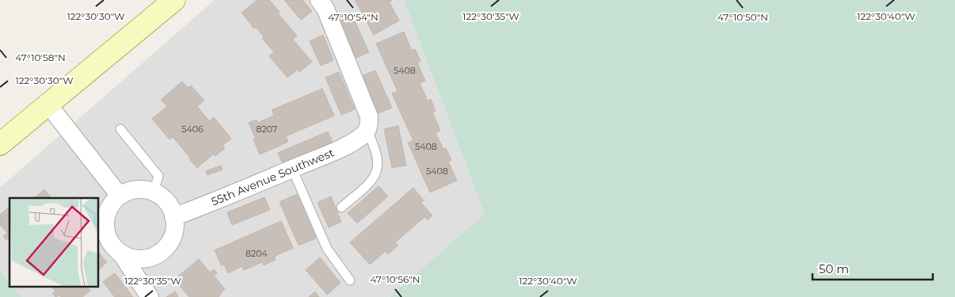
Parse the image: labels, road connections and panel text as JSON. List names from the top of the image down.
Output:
{
  "streets": {
    "street": ["55th Avenue Southwest"]
  },
  "house_numbers": [
    "5408",
    "5406",
    "8207",
    "5408",
    "5408",
    "8204"
  ],
  "scale_bar": "50 m",
  "coordinates": [
    "122°30'40\"W",
    "122°30'30\"W",
    "122°30'35\"W",
    "47°10'54\"N",
    "47°10'50\"N",
    "47°10'58\"N",
    "47°10'56\"N"
  ]
}
